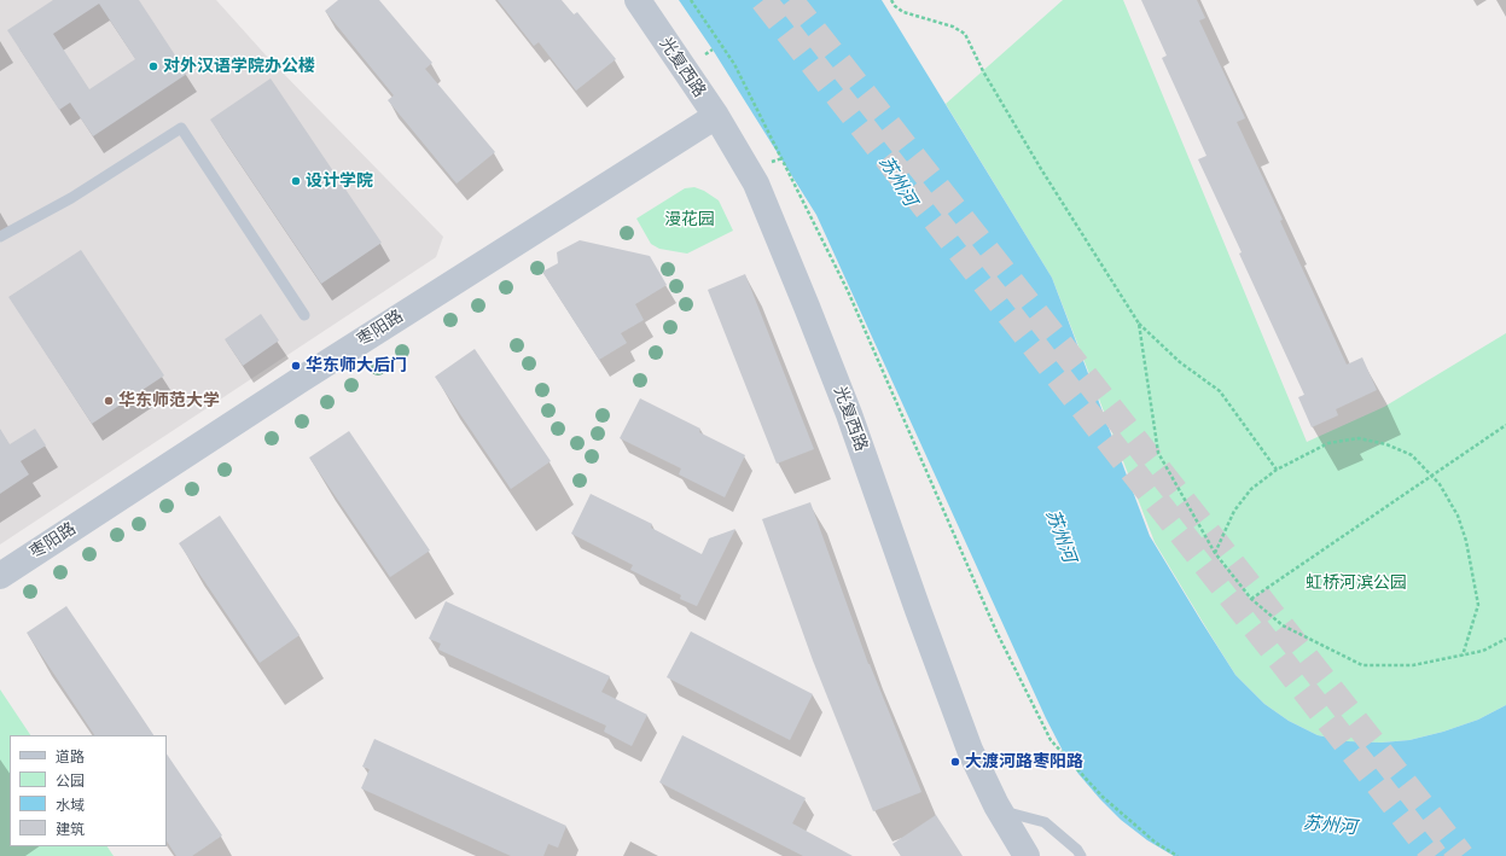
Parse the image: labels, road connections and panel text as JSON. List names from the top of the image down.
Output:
{
  "streets": {
    "street": ["光复西路", "枣阳路"]
  },
  "crossings": [
    ["光复西路", "枣阳路"]
  ],
  "water": ["苏州河"],
  "parks": ["漫花园", "虹桥河滨公园"],
  "places": [
    "对外汉语学院办公楼",
    "设计学院",
    "华东师大后门",
    "华东师范大学",
    "大渡河路枣阳路"
  ],
  "legend": [
    "道路",
    "公园",
    "水域",
    "建筑"
  ]
}
